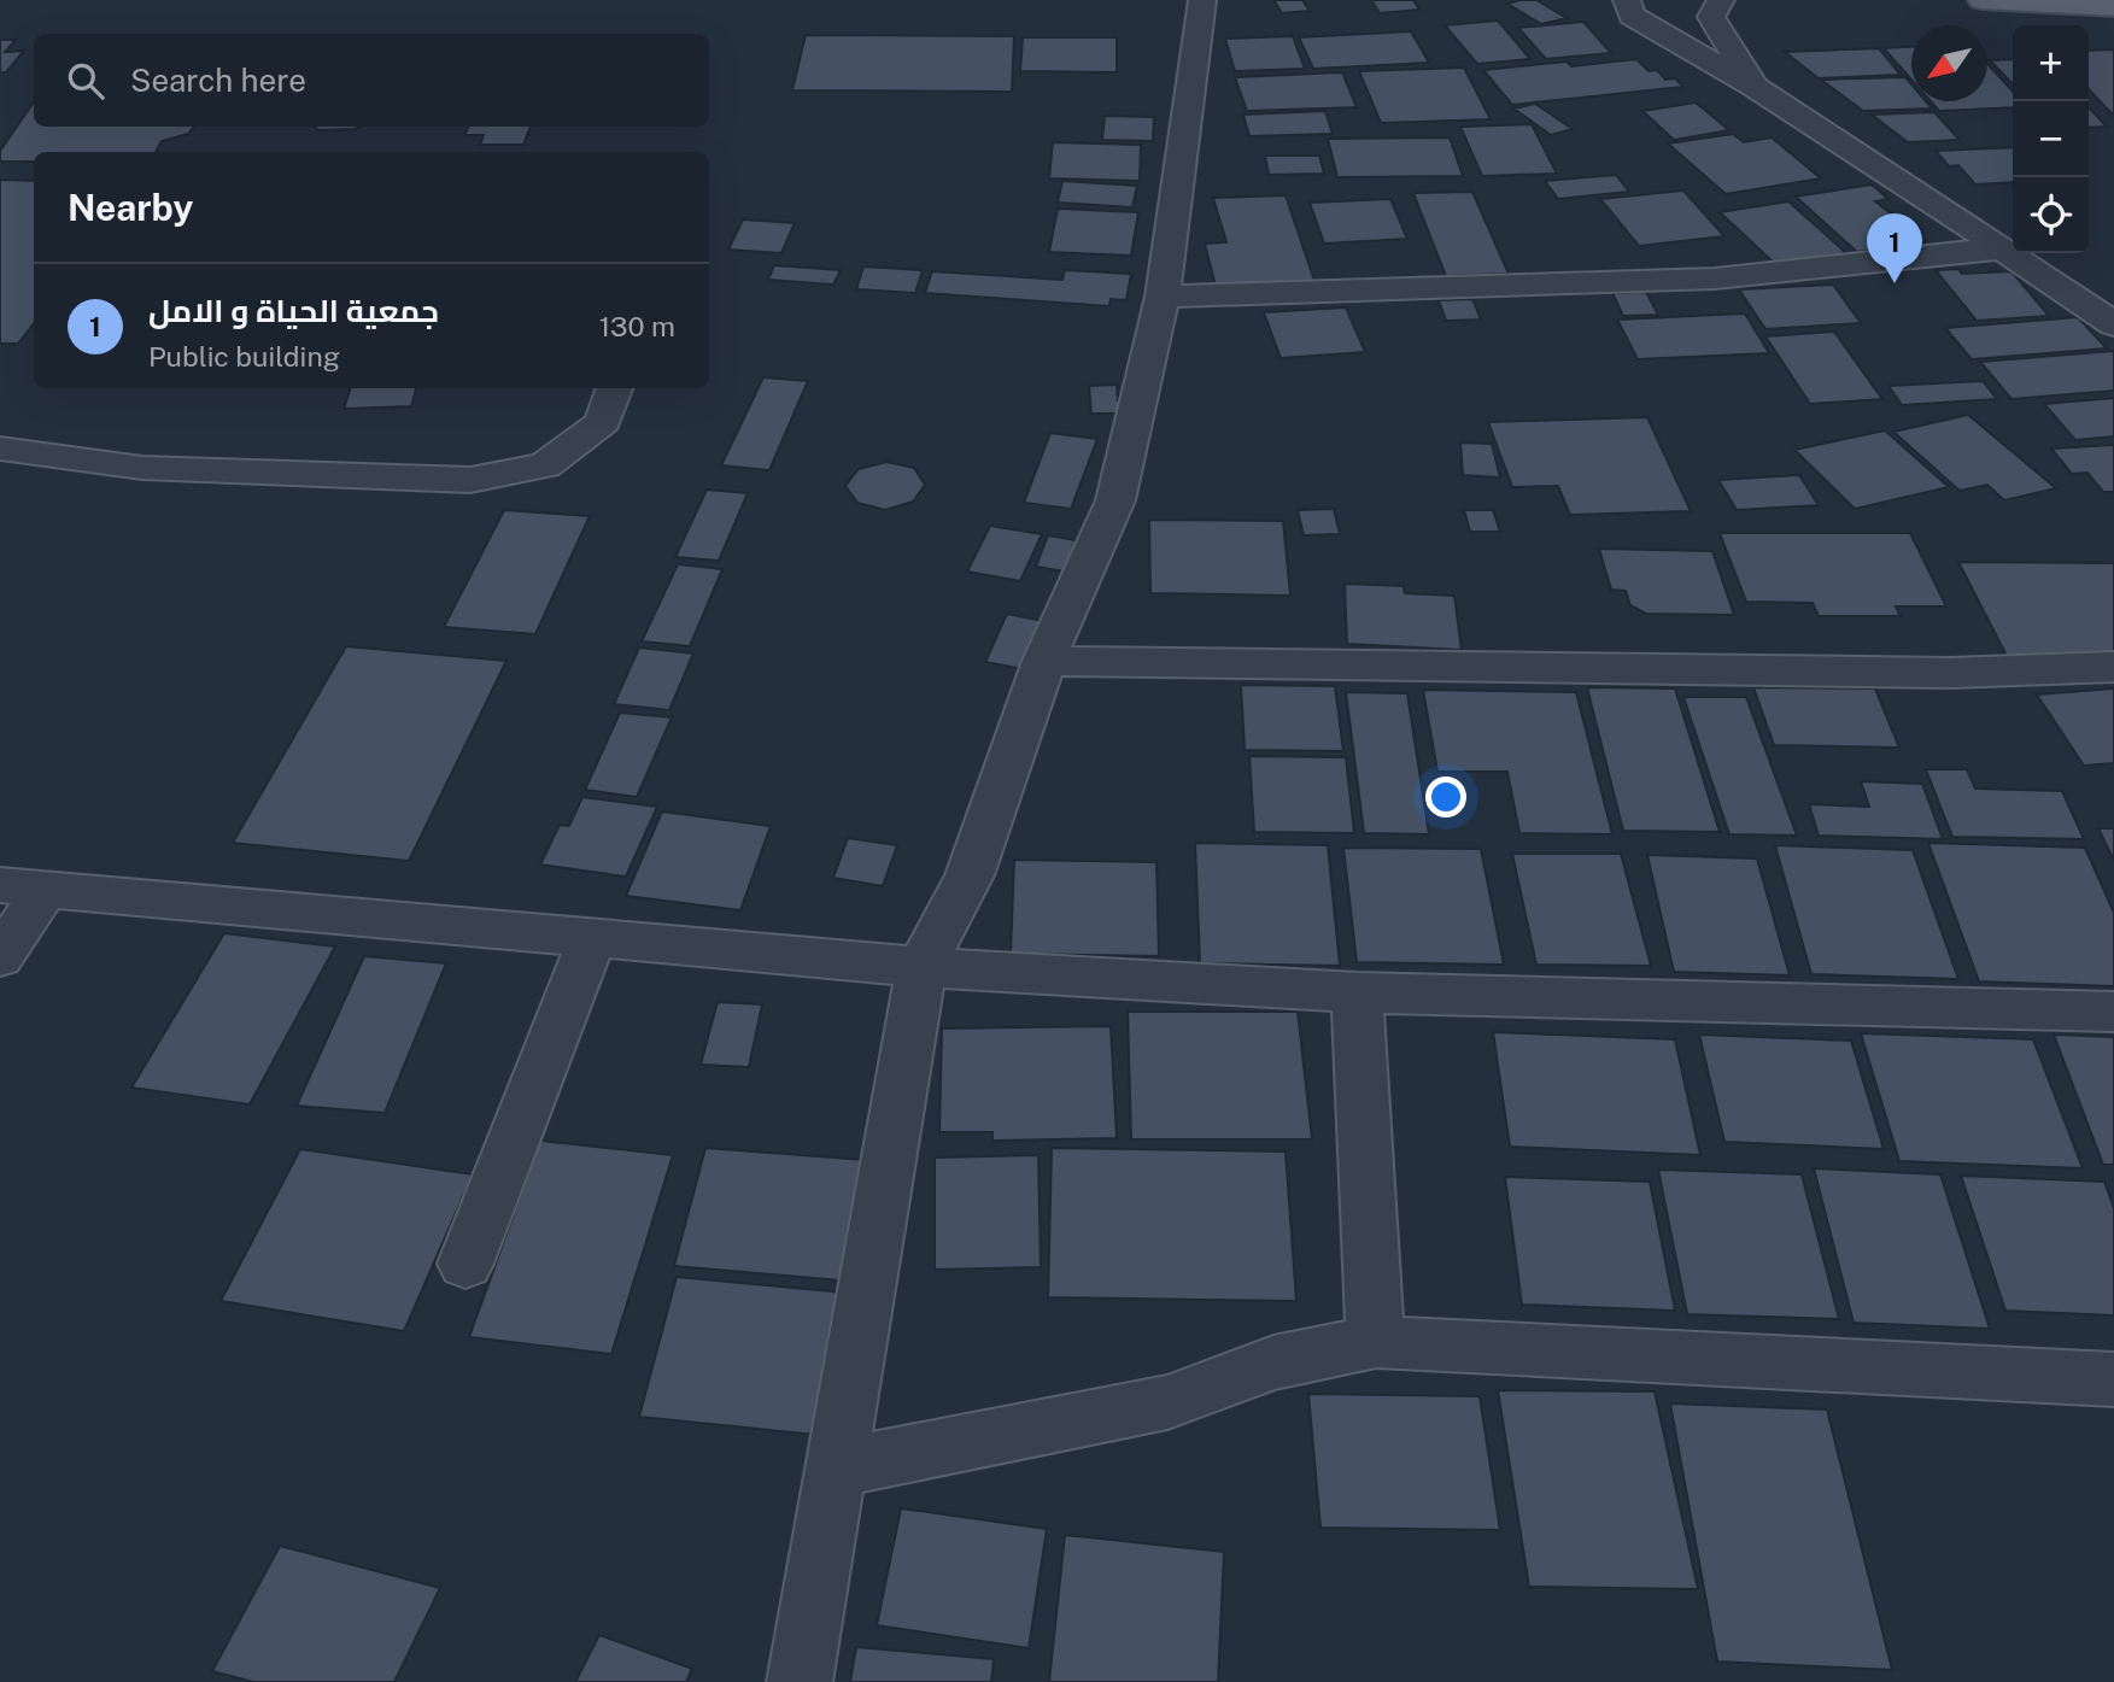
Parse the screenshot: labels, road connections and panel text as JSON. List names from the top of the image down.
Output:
{
  "north": "bottom left",
  "page": {
    "map_buttons": ["+", "−"],
    "search": "Search here",
    "heading": "Nearby",
    "pins": "1",
    "list": [
      {
        "mark": "1",
        "name": "جمعية الحياة و الامل",
        "note": "Public building",
        "value": "130 m"
      }
    ]
  }
}
